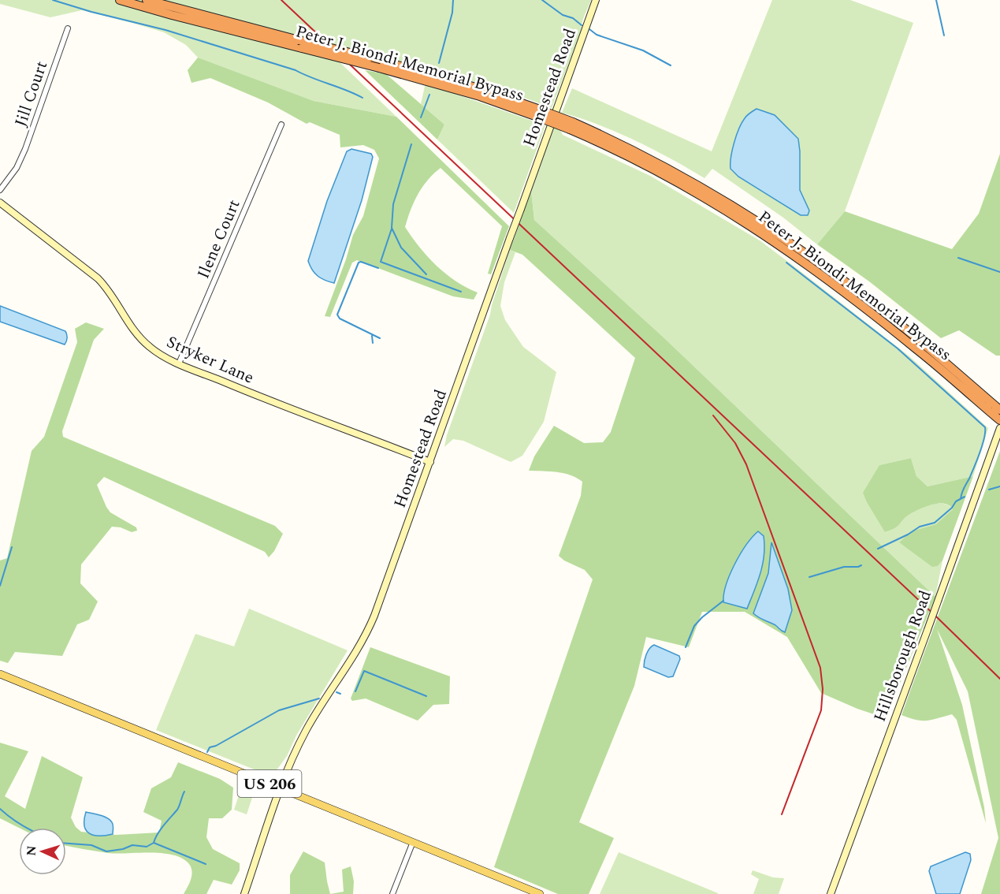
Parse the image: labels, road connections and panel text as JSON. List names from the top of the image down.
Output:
{
  "streets": {
    "highway": ["Peter J. Biondi Memorial Bypass"],
    "main road": ["US 206"],
    "street": [
      "Homestead Road",
      "Jill Court",
      "Ilene Court",
      "Stryker Lane",
      "Hillsborough Road"
    ]
  },
  "crossings": [
    ["Homestead Road", "Stryker Lane"],
    ["Homestead Road", "US 206"],
    ["Ilene Court", "Stryker Lane"]
  ],
  "north": "left"
}
